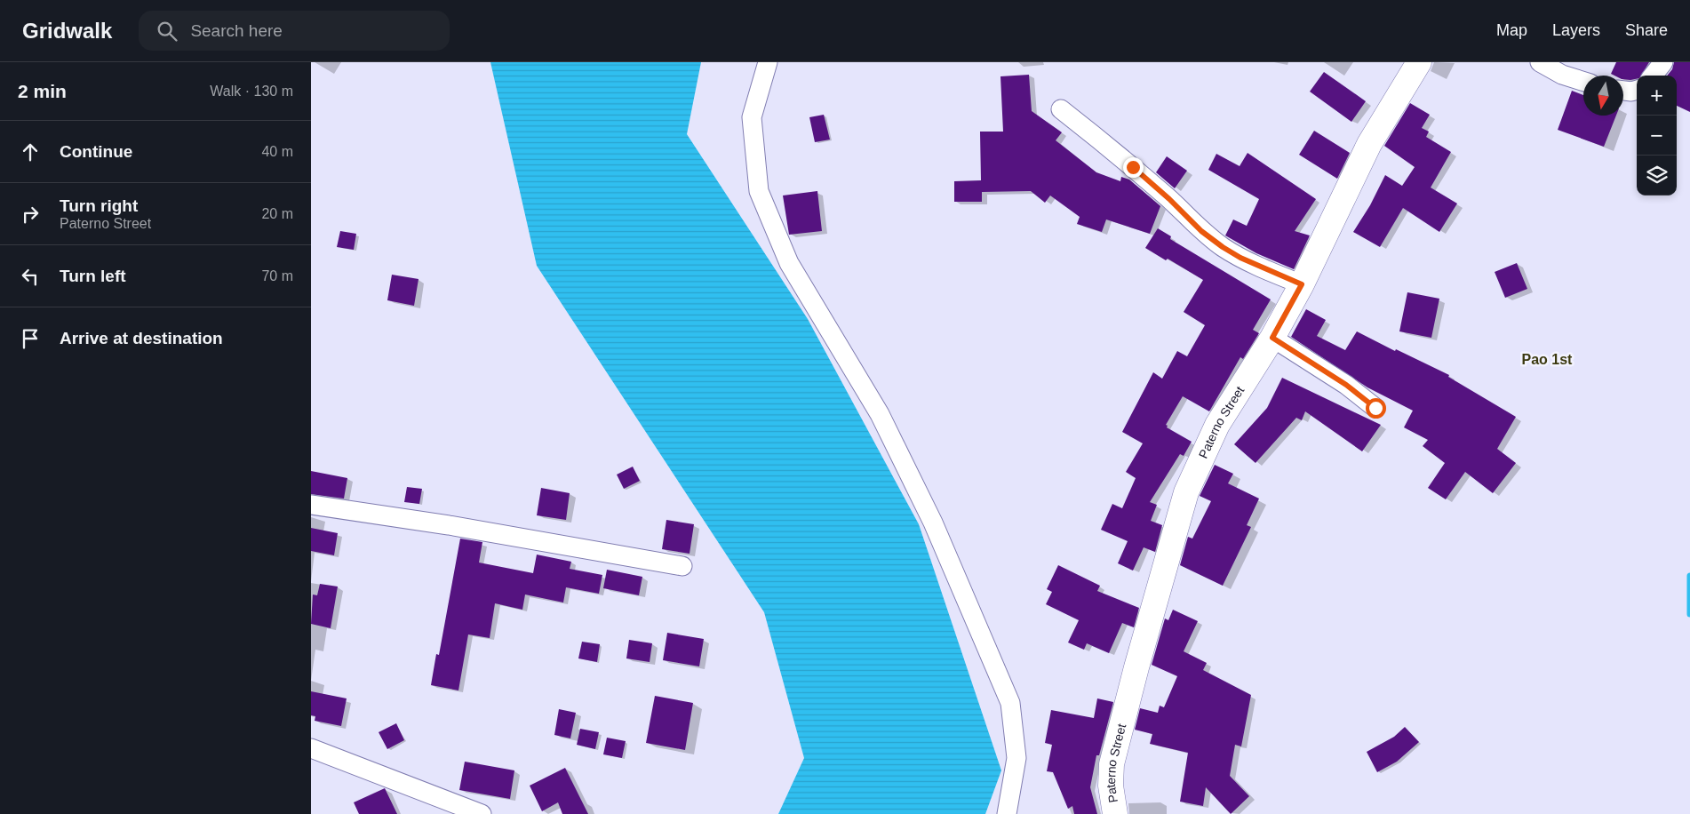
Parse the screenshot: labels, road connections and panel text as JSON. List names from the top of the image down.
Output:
{
  "streets": {
    "street": ["Paterno Street"]
  },
  "districts": ["Pao 1st"],
  "north": "bottom",
  "page": {
    "header": "Gridwalk",
    "search": "Search here",
    "nav": ["Map", "Layers", "Share"],
    "heading": ["2 min", "Walk · 130 m"],
    "map_buttons": ["+", "−"],
    "list": [
      ["Continue", "40 m"],
      ["Turn right", "Paterno Street", "20 m"],
      ["Turn left", "70 m"],
      "Arrive at destination"
    ]
  }
}
